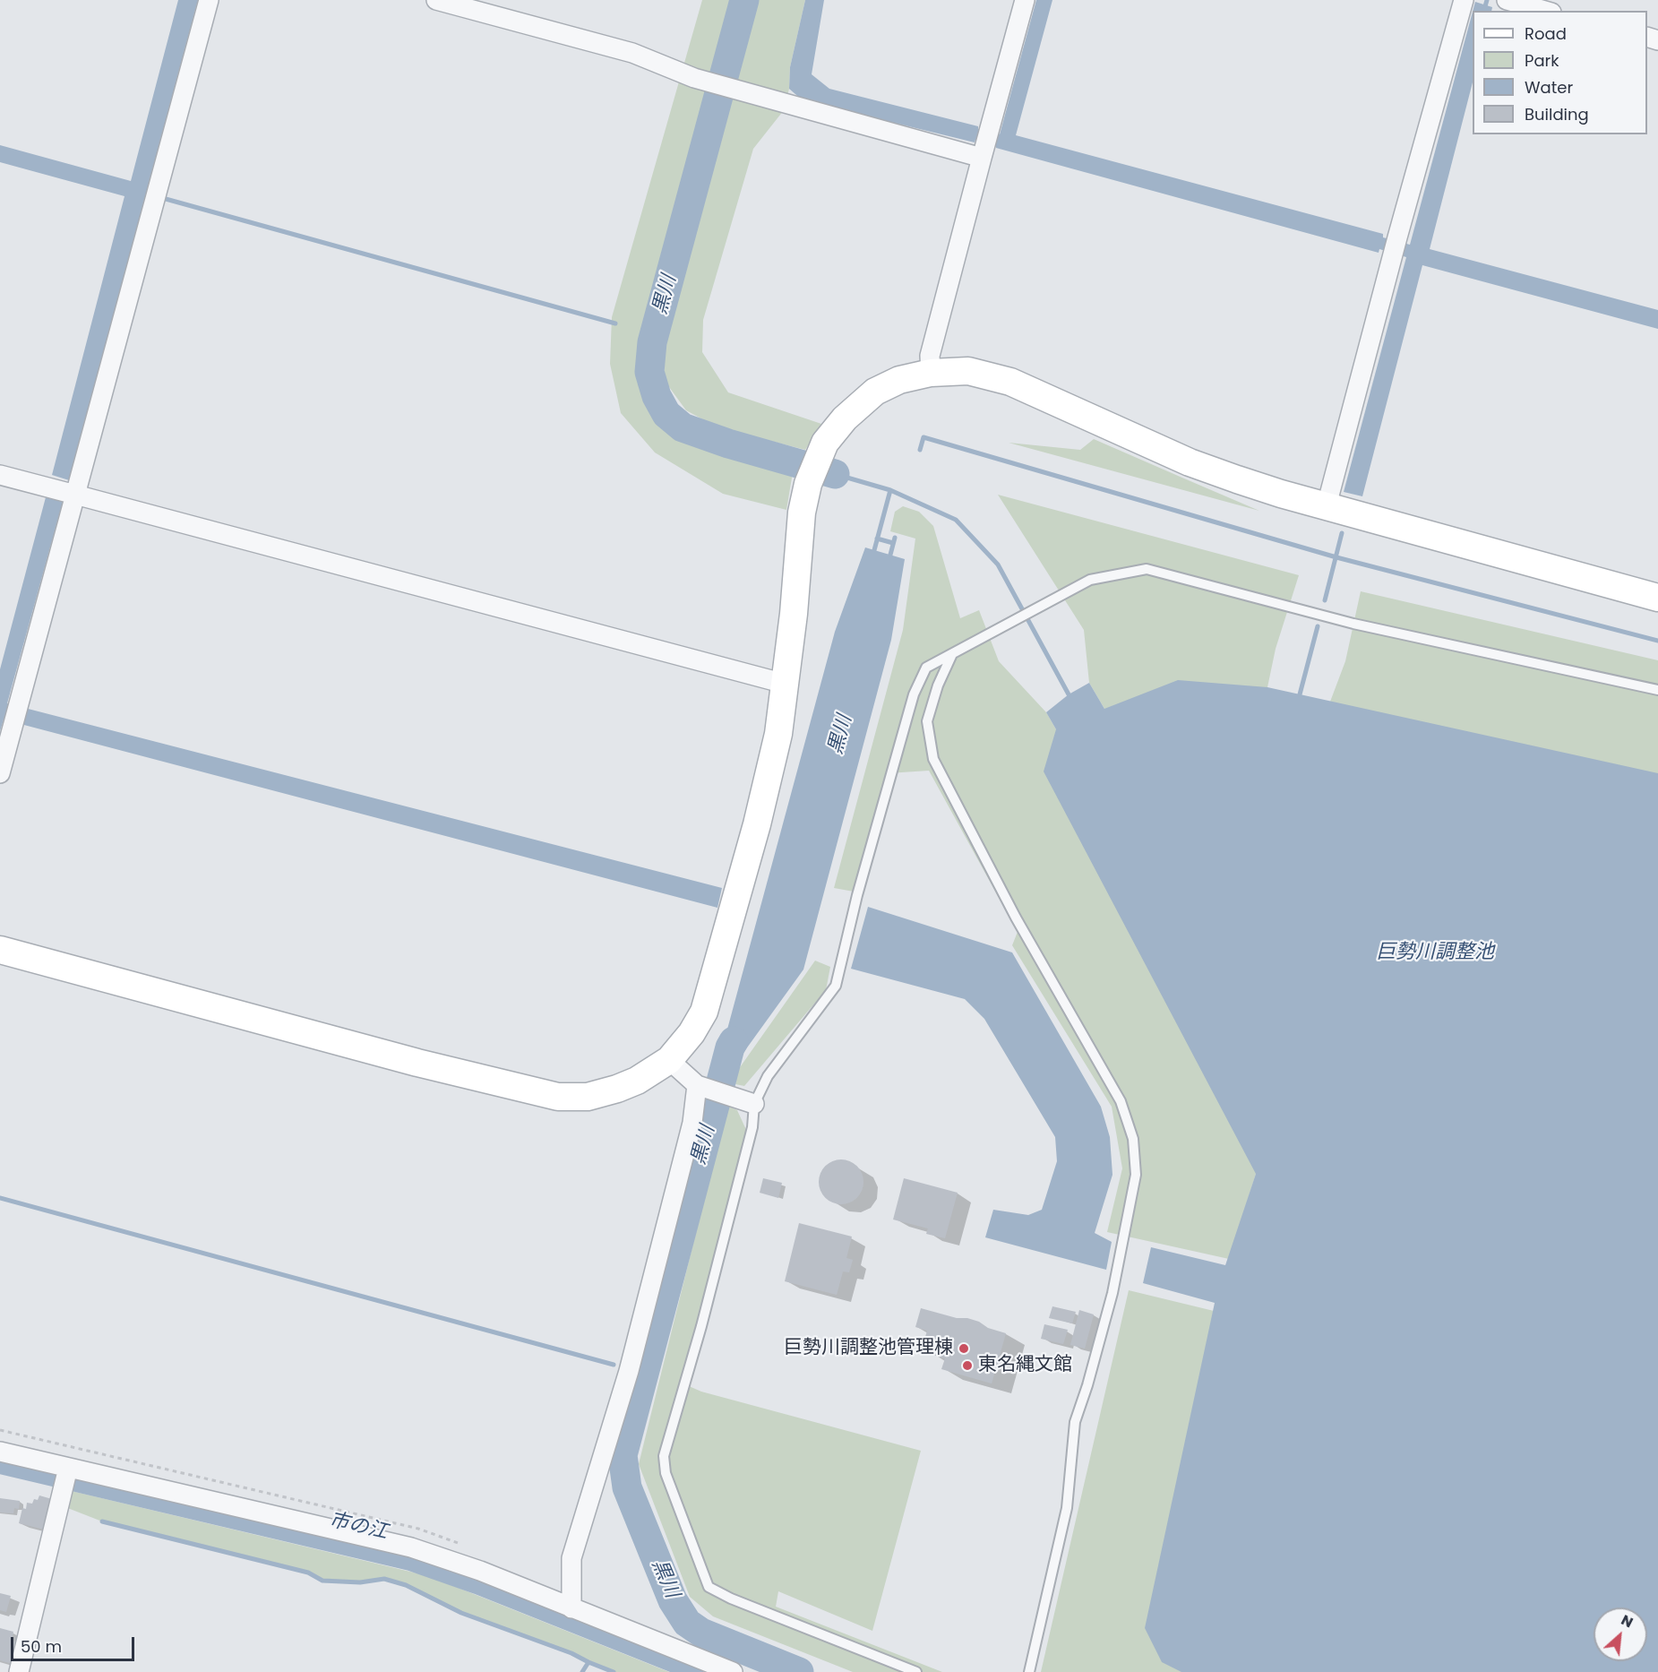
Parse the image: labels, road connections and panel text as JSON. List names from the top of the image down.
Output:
{
  "water": ["黒川", "巨勢川調整池", "市の江"],
  "places": ["巨勢川調整池管理棟", "東名縄文館"],
  "legend": [
    "Road",
    "Park",
    "Water",
    "Building"
  ],
  "scale_bar": "50 m",
  "north": "top right"
}
